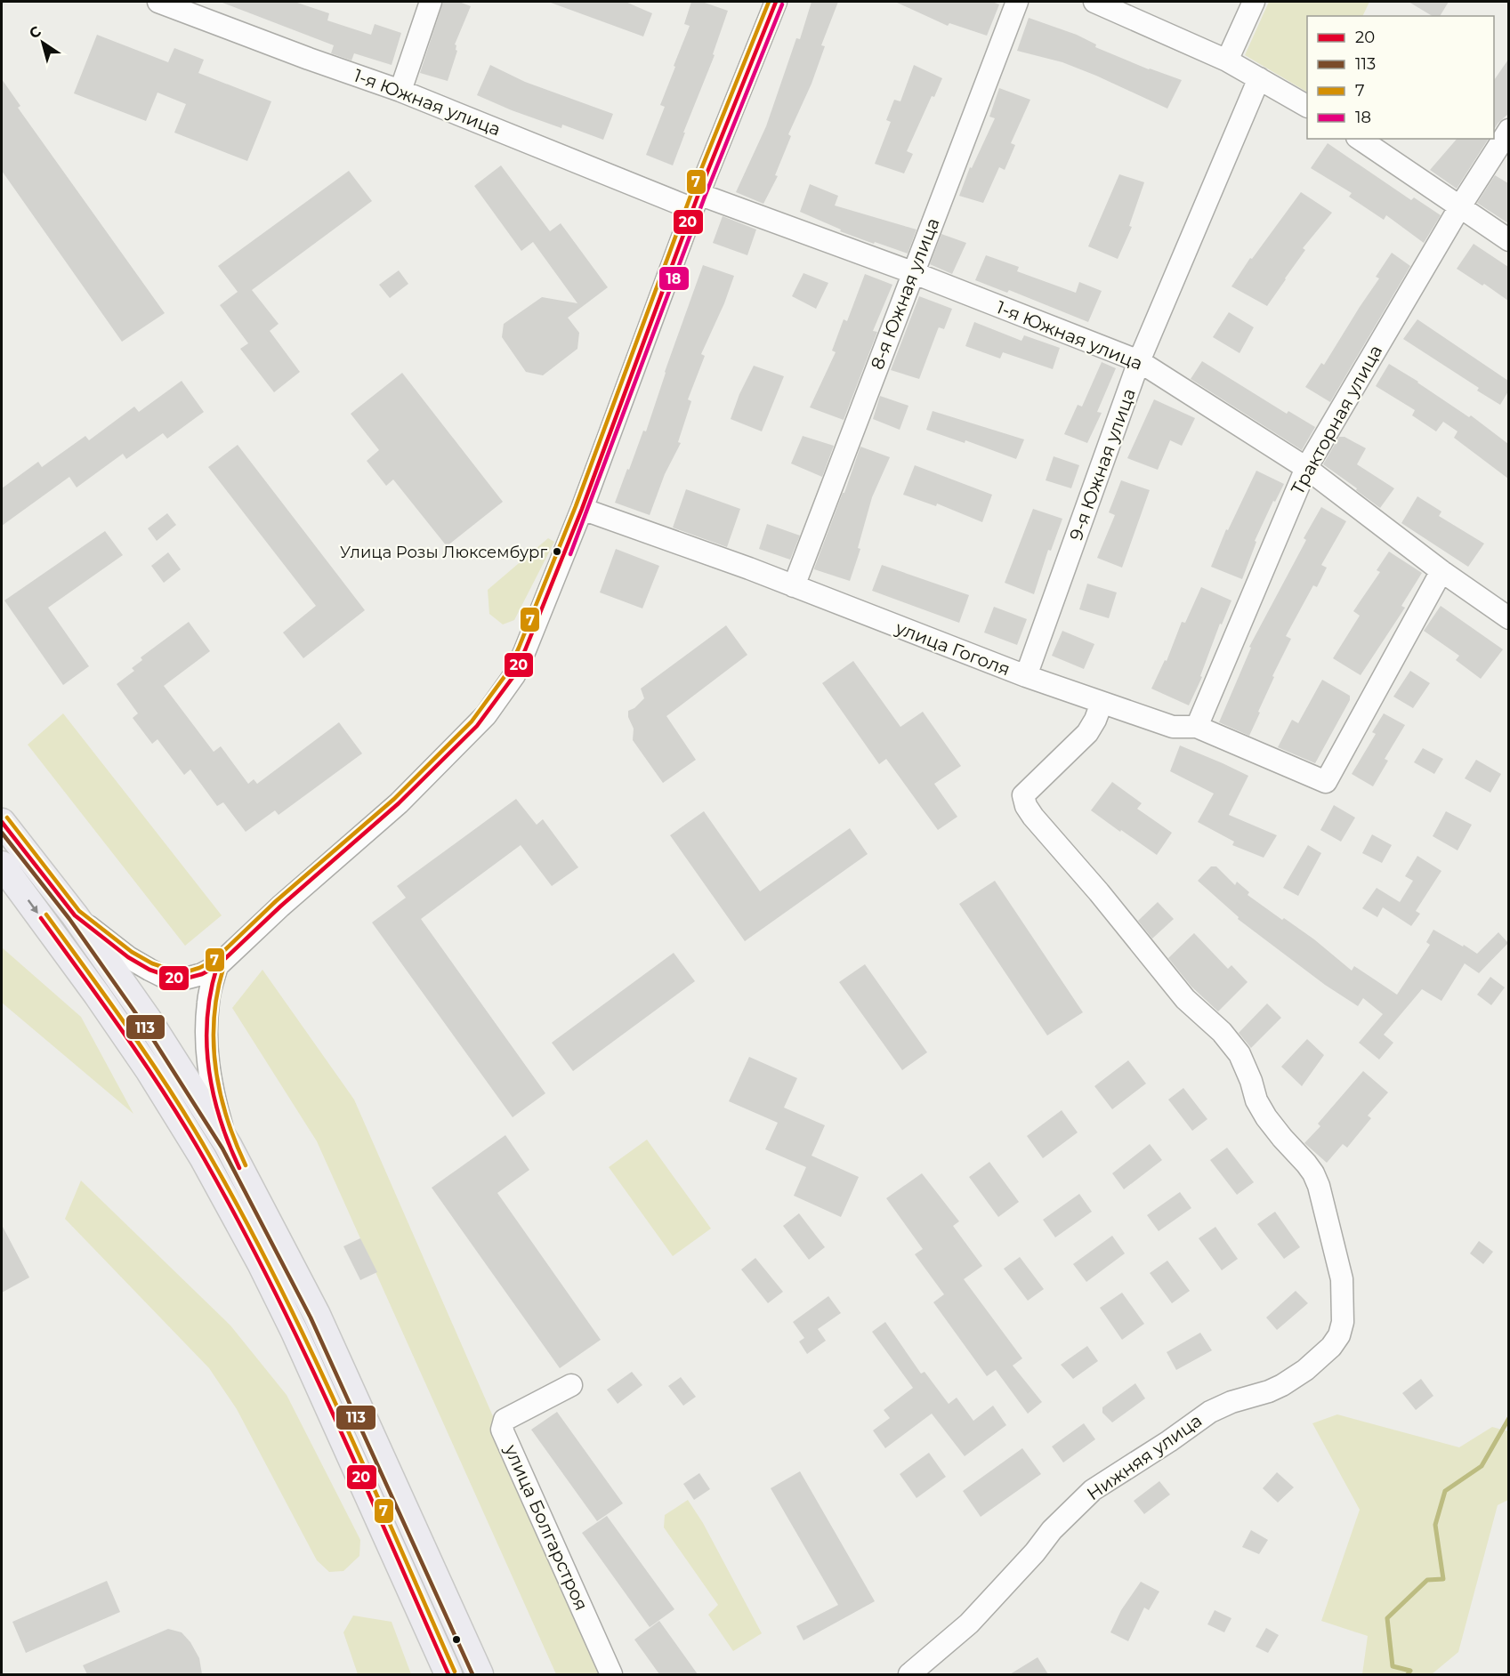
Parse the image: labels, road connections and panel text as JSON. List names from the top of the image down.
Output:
{
  "streets": {
    "street": [
      "1-я Южная улица",
      "8-я Южная улица",
      "Тракторная улица",
      "9-я Южная улица",
      "улица Гоголя",
      "Нижняя улица",
      "улица Болгарстроя"
    ]
  },
  "crossings": [
    ["1-я Южная улица", "8-я Южная улица"],
    ["1-я Южная улица", "Тракторная улица"],
    ["1-я Южная улица", "9-я Южная улица"],
    ["1-я Южная улица", "улица Гоголя"],
    ["8-я Южная улица", "улица Гоголя"],
    ["Тракторная улица", "улица Гоголя"],
    ["9-я Южная улица", "улица Гоголя"],
    ["улица Гоголя", "Нижняя улица"]
  ],
  "places": ["Улица Розы Люксембург"],
  "lines": [
    "transit line 20",
    "transit line 7",
    "transit line 18",
    "transit line 113"
  ],
  "legend": [
    "20",
    "113",
    "7",
    "18"
  ],
  "north": "top left"
}
